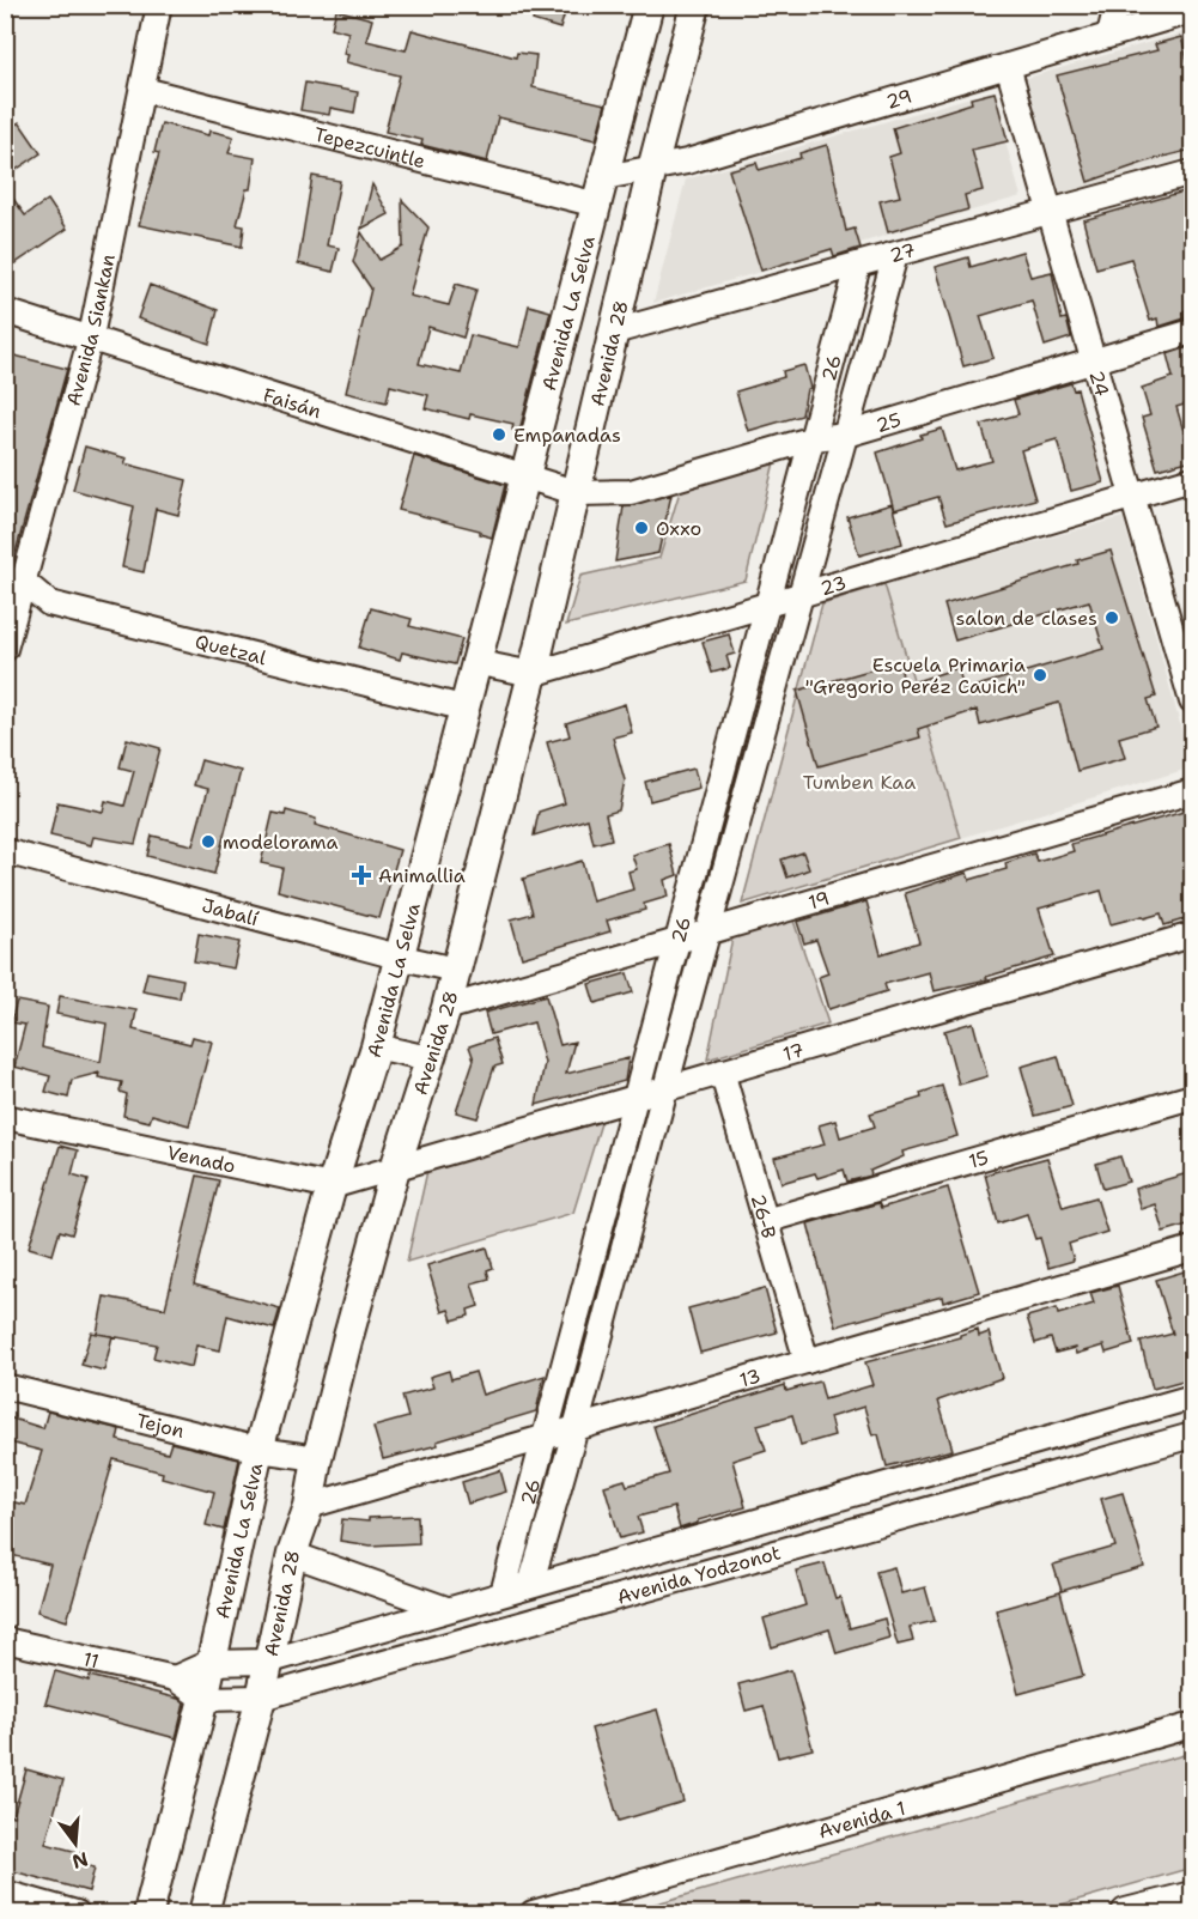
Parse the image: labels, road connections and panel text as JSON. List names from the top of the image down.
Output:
{
  "streets": {
    "street": [
      "29",
      "Tepezcuintle",
      "27",
      "Avenida La Selva",
      "Avenida Siankan",
      "Avenida 28",
      "26",
      "24",
      "Faisán",
      "25",
      "23",
      "Quetzal",
      "19",
      "Jabalí",
      "17",
      "Venado",
      "15",
      "26-B",
      "13",
      "Tejon",
      "Avenida Yodzonot",
      "11",
      "Avenida 1"
    ]
  },
  "crossings": [
    ["29", "Tepezcuintle"],
    ["29", "Avenida La Selva"],
    ["29", "Avenida 28"],
    ["29", "24"],
    ["Tepezcuintle", "Avenida La Selva"],
    ["Tepezcuintle", "Avenida Siankan"],
    ["27", "Avenida 28"],
    ["27", "26"],
    ["27", "24"],
    ["Avenida La Selva", "Faisán"],
    ["Avenida La Selva", "23"],
    ["Avenida La Selva", "Quetzal"],
    ["Avenida La Selva", "Jabalí"],
    ["Avenida La Selva", "Venado"],
    ["Avenida La Selva", "Tejon"],
    ["Avenida La Selva", "Avenida Yodzonot"],
    ["Avenida Siankan", "Faisán"],
    ["Avenida Siankan", "Quetzal"],
    ["Avenida 28", "Faisán"],
    ["Avenida 28", "25"],
    ["Avenida 28", "23"],
    ["Avenida 28", "19"],
    ["Avenida 28", "Jabalí"],
    ["Avenida 28", "17"],
    ["Avenida 28", "Venado"],
    ["Avenida 28", "13"],
    ["Avenida 28", "Tejon"],
    ["Avenida 28", "Avenida Yodzonot"],
    ["26", "25"],
    ["26", "23"],
    ["26", "19"],
    ["26", "17"],
    ["26", "13"],
    ["26", "Avenida Yodzonot"],
    ["24", "25"],
    ["24", "23"],
    ["Faisán", "25"],
    ["17", "Venado"],
    ["17", "26-B"],
    ["15", "26-B"],
    ["26-B", "13"]
  ],
  "parks": ["Tumben Kaa"],
  "places": {
    "other": [
      "Empanadas",
      "Oxxo",
      "salon de clases",
      "Escuela Primaria \"Gregorio Peréz Cauich\"",
      "modelorama"
    ],
    "health": ["Animallia"]
  },
  "north": "bottom"
}
